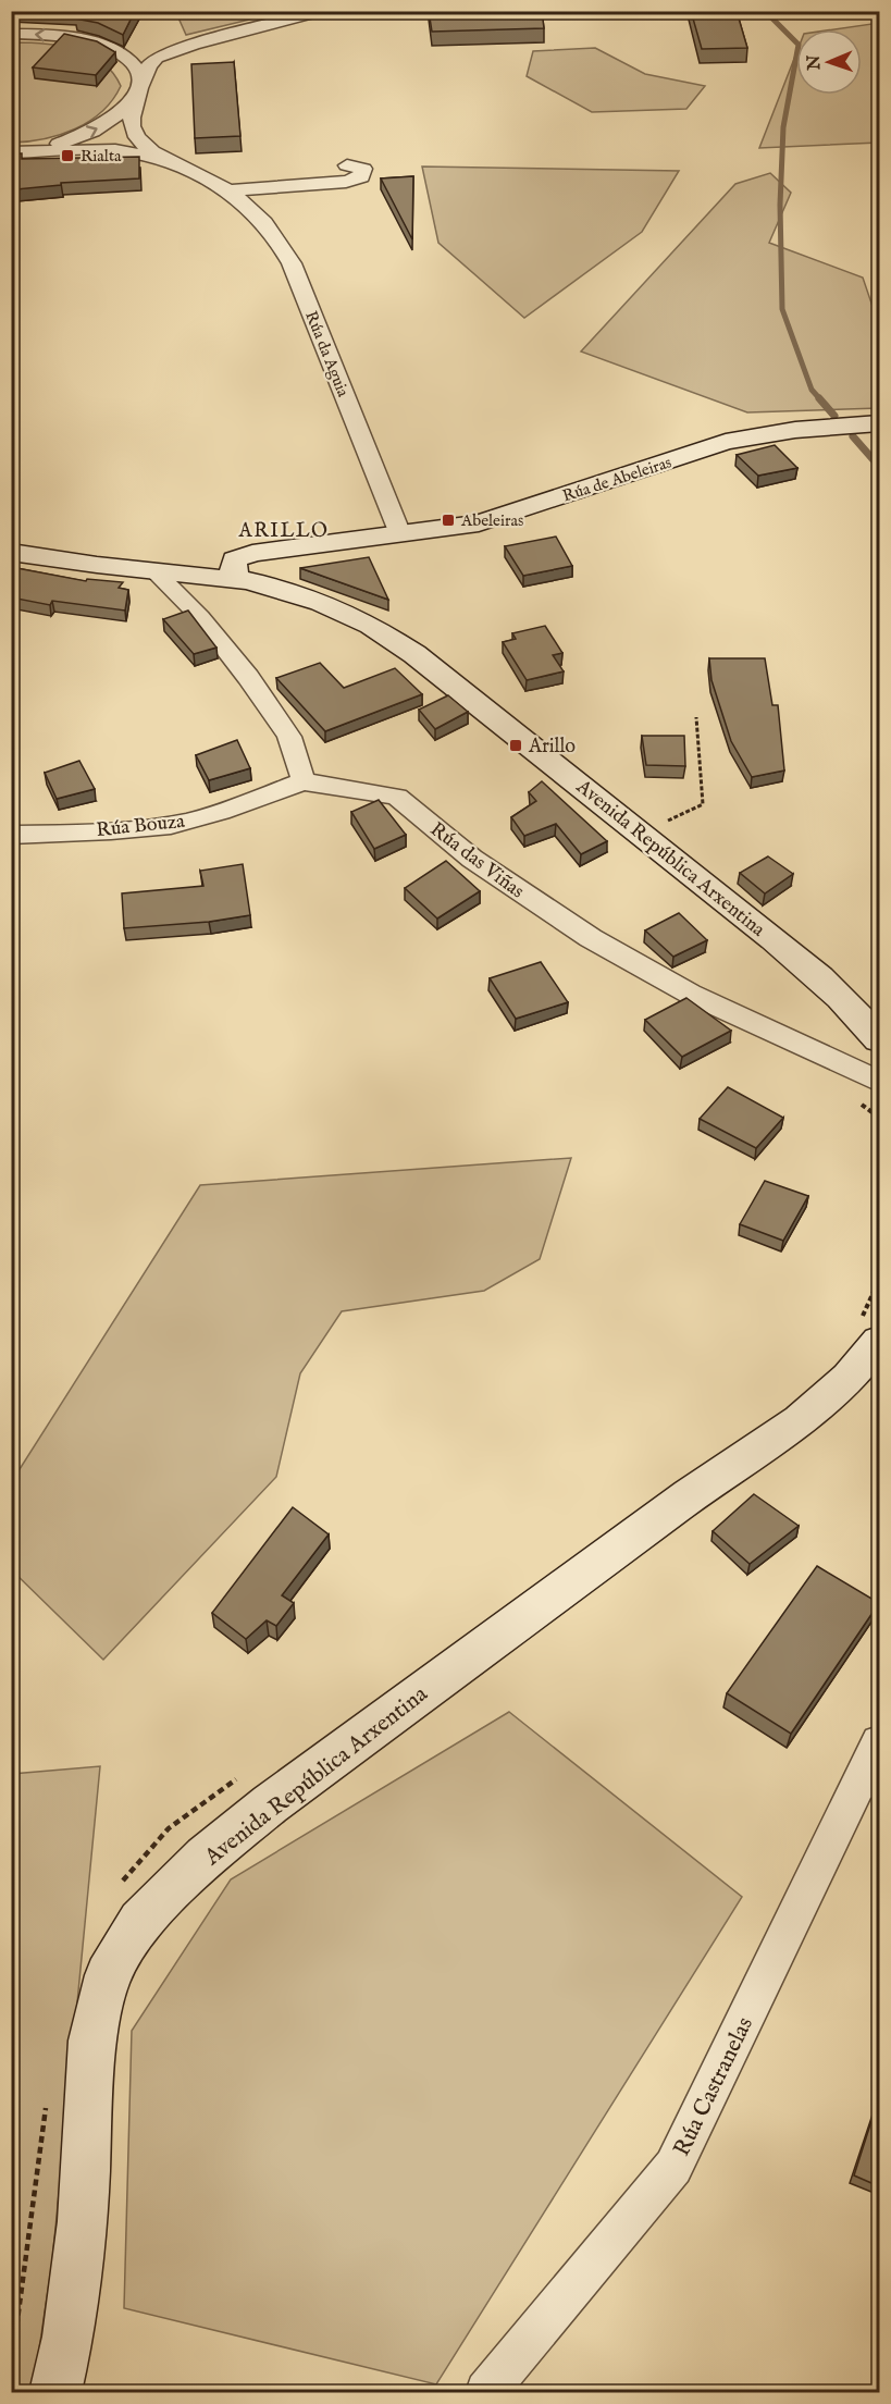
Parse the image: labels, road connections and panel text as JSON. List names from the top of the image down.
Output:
{
  "streets": {
    "main road": ["Rúa de Abeleiras", "Avenida República Arxentina"],
    "street": [
      "Rúa da Aguia",
      "Rúa Bouza",
      "Rúa das Viñas",
      "Rúa Castranelas"
    ]
  },
  "crossings": [
    ["Rúa da Aguia", "Rúa de Abeleiras"],
    ["Rúa de Abeleiras", "Avenida República Arxentina"],
    ["Rúa Bouza", "Rúa das Viñas"]
  ],
  "districts": ["ARILLO"],
  "places": {
    "transit": ["Rialta", "Abeleiras", "Arillo"]
  },
  "north": "left"
}
